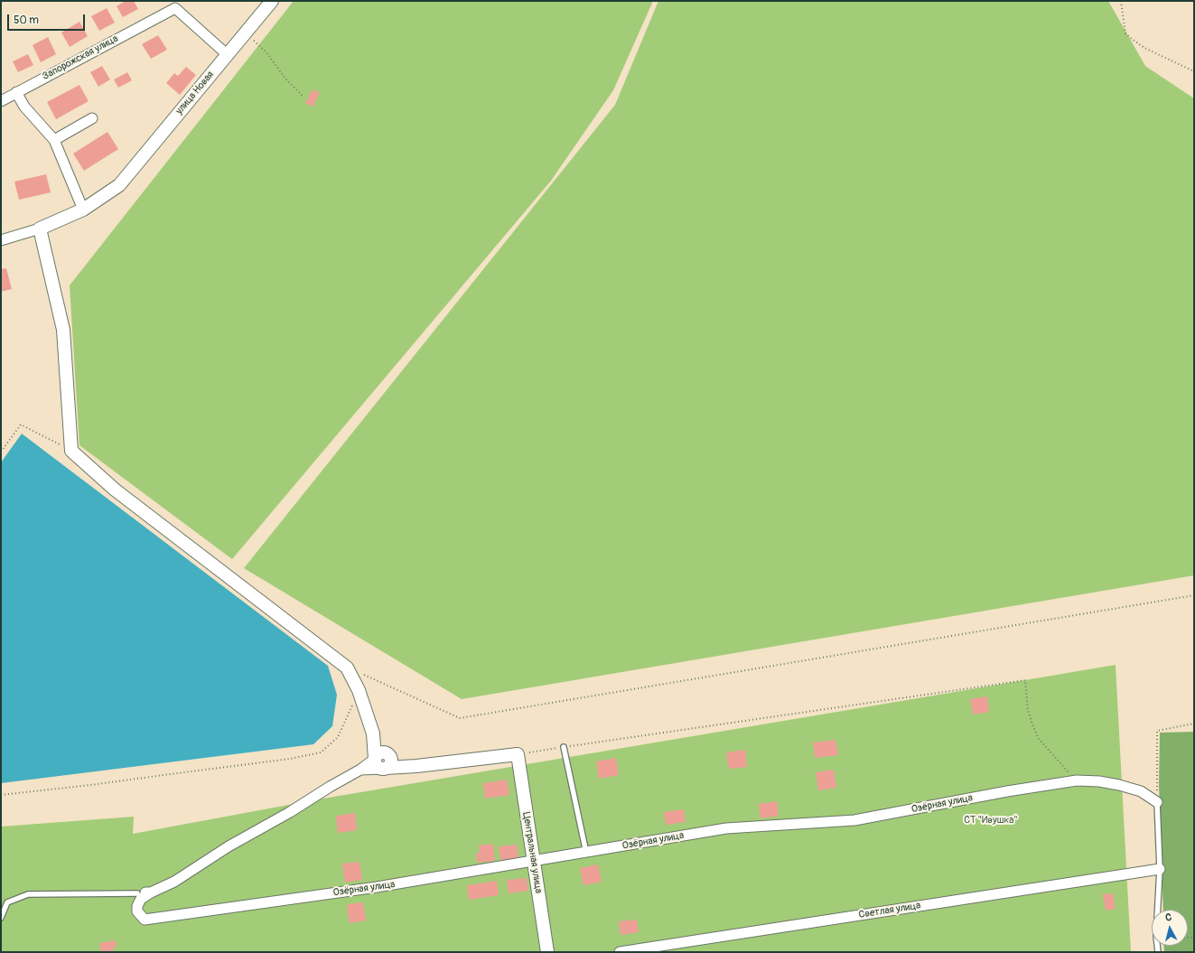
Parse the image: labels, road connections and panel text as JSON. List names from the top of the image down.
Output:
{
  "streets": {
    "street": [
      "Запорожская улица",
      "улица Новая",
      "Озёрная улица",
      "Центральная улица",
      "Светлая улица"
    ]
  },
  "crossings": [
    ["Запорожская улица", "улица Новая"],
    ["Озёрная улица", "Центральная улица"]
  ],
  "parks": ["СТ \"Ивушка\""],
  "scale_bar": "50 m",
  "north": "top"
}
